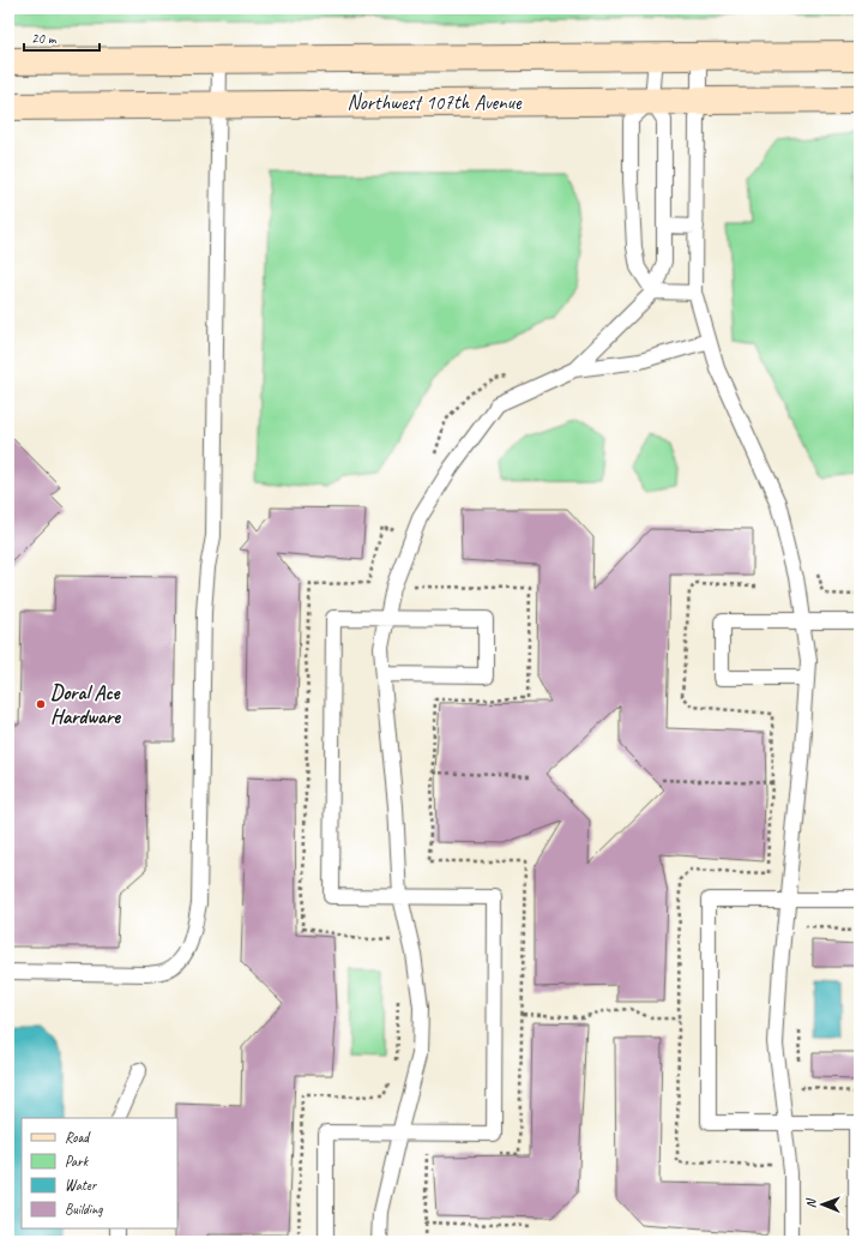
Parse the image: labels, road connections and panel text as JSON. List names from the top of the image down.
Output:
{
  "streets": {
    "main road": ["Northwest 107th Avenue"]
  },
  "places": ["Doral Ace Hardware"],
  "legend": [
    "Road",
    "Park",
    "Water",
    "Building"
  ],
  "scale_bar": "20 m",
  "north": "left"
}
